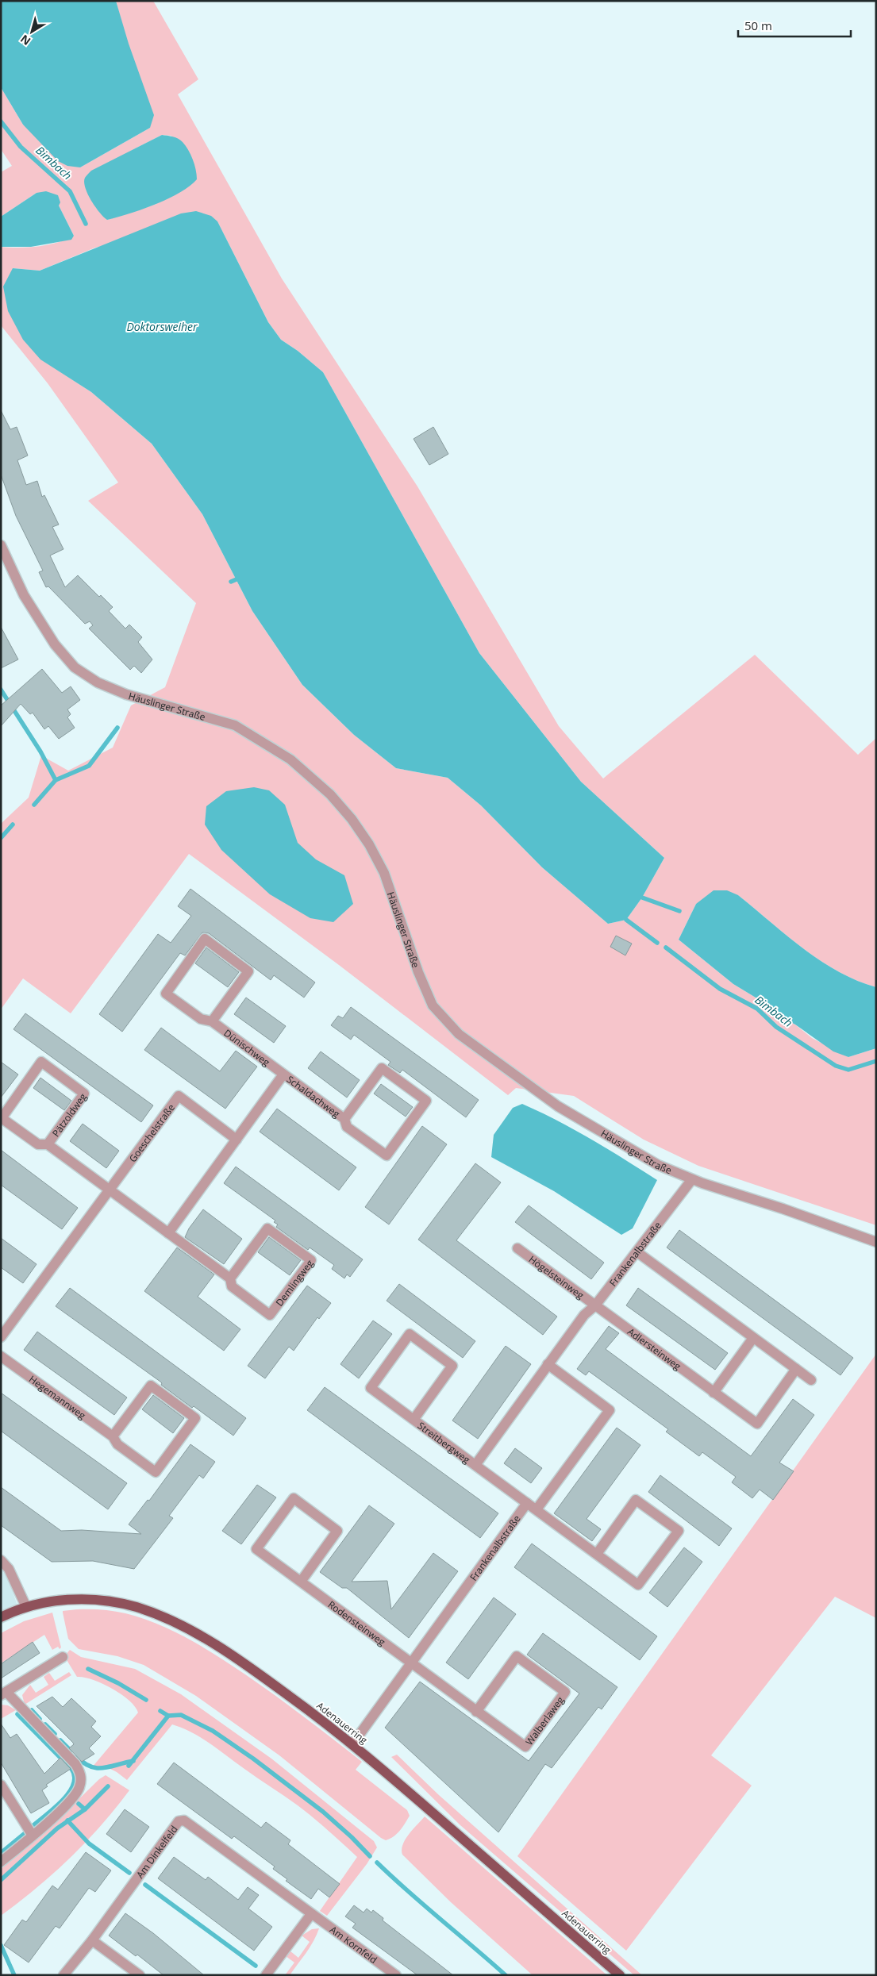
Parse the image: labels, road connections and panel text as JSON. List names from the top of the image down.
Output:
{
  "streets": {
    "main road": ["Adenauerring"],
    "street": [
      "Häuslinger Straße",
      "Dünischweg",
      "Schaldachweg",
      "Pätzoldweg",
      "Goeschelstraße",
      "Frankenalbstraße",
      "Högelsteinweg",
      "Demlingweg",
      "Adlersteinweg",
      "Hegemannweg",
      "Streitbergweg",
      "Rodensteinweg",
      "Walberlaweg",
      "Am Dinkelfeld",
      "Am Kornfeld"
    ]
  },
  "crossings": [
    ["Häuslinger Straße", "Frankenalbstraße"],
    ["Dünischweg", "Schaldachweg"],
    ["Pätzoldweg", "Goeschelstraße"],
    ["Frankenalbstraße", "Högelsteinweg"],
    ["Frankenalbstraße", "Adlersteinweg"],
    ["Frankenalbstraße", "Streitbergweg"],
    ["Frankenalbstraße", "Rodensteinweg"],
    ["Frankenalbstraße", "Walberlaweg"],
    ["Frankenalbstraße", "Adenauerring"],
    ["Högelsteinweg", "Adlersteinweg"],
    ["Rodensteinweg", "Walberlaweg"],
    ["Am Dinkelfeld", "Am Kornfeld"]
  ],
  "water": ["Bimbach", "Doktorsweiher"],
  "scale_bar": "50 m",
  "north": "bottom left"
}
